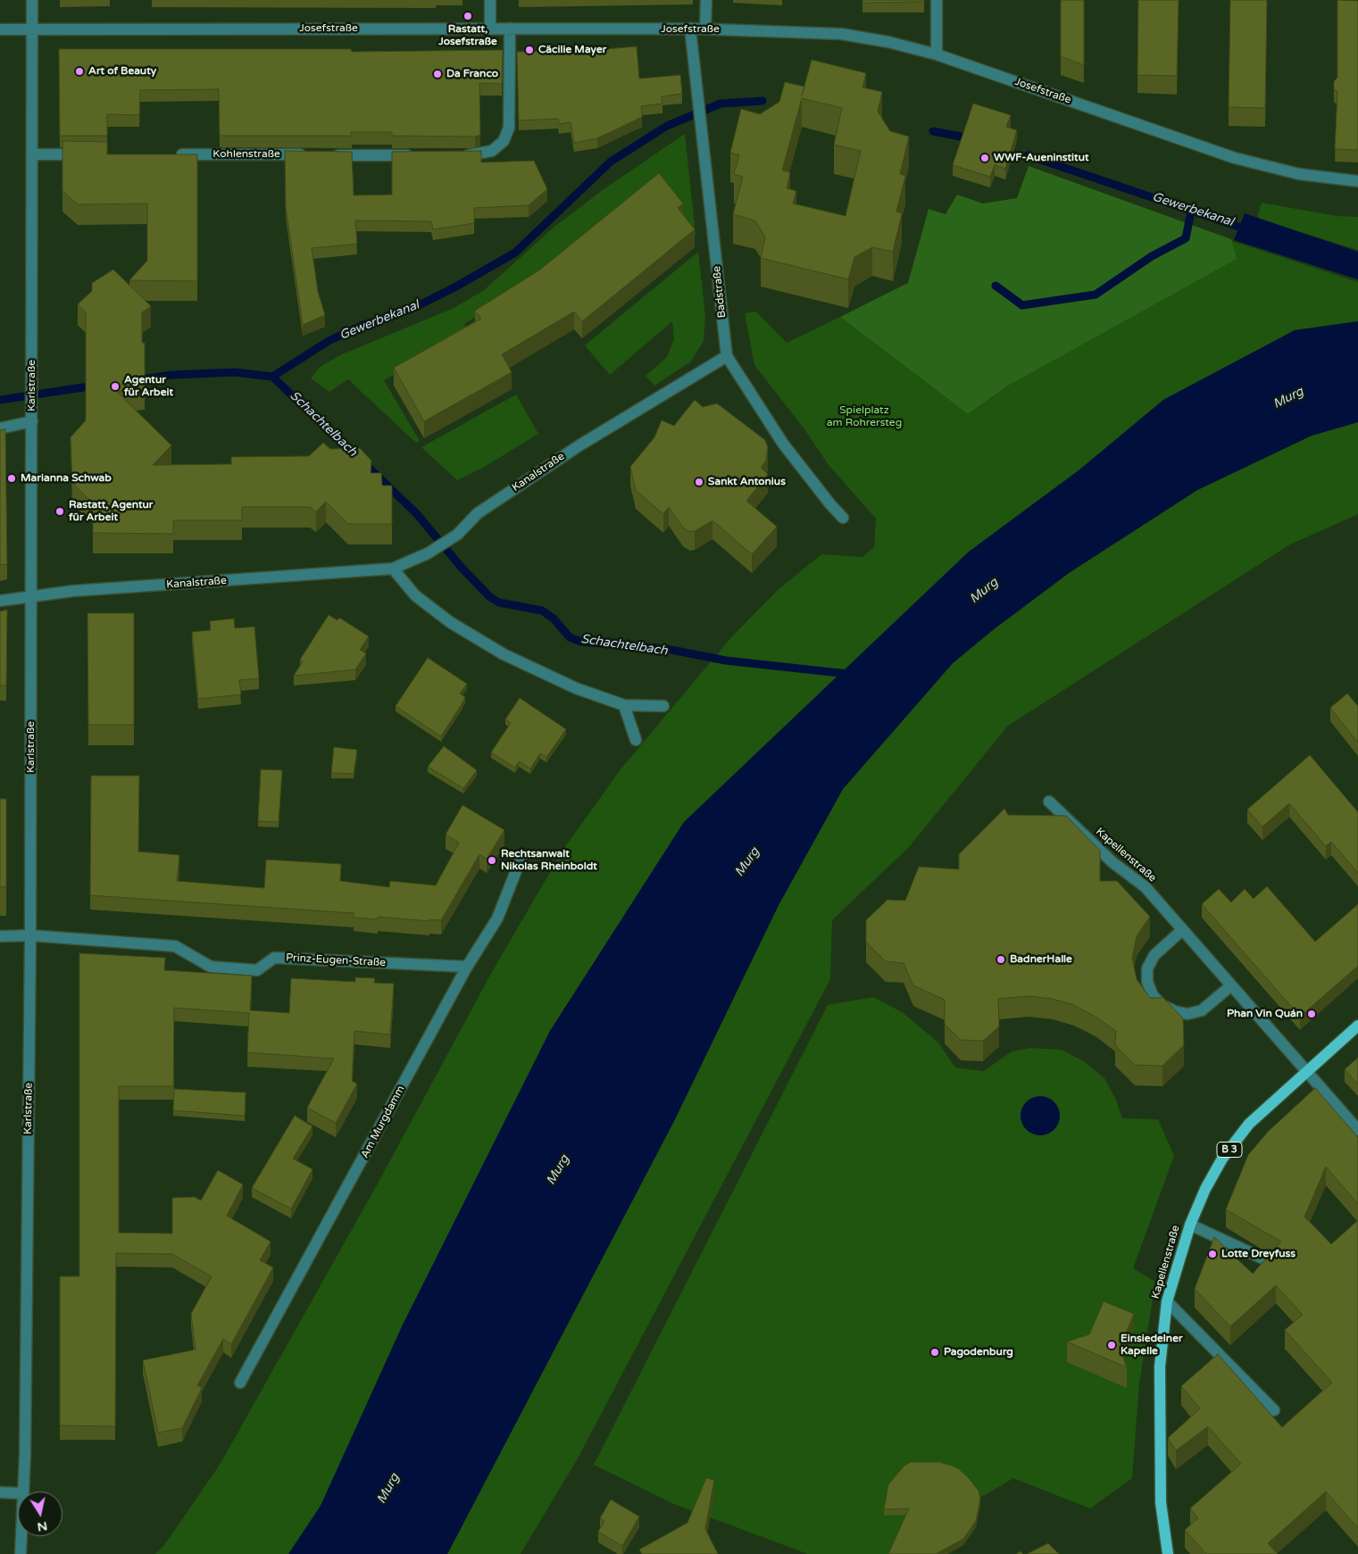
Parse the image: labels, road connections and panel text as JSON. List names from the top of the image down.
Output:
{
  "streets": {
    "main road": ["Kapellenstraße", "B 3"],
    "street": [
      "Josefstraße",
      "Kohlenstraße",
      "Badstraße",
      "Karlstraße",
      "Kanalstraße",
      "Prinz-Eugen-Straße",
      "Am Murgdamm"
    ]
  },
  "crossings": [
    ["Josefstraße", "Badstraße"],
    ["Josefstraße", "Karlstraße"],
    ["Badstraße", "Kanalstraße"],
    ["Karlstraße", "Kanalstraße"],
    ["Karlstraße", "Prinz-Eugen-Straße"],
    ["Prinz-Eugen-Straße", "Am Murgdamm"]
  ],
  "water": ["Gewerbekanal", "Murg", "Schachtelbach"],
  "parks": ["Spielplatz am Rohrersteg"],
  "places": [
    "Rastatt, Josefstraße",
    "Cäcilie Mayer",
    "Art of Beauty",
    "Da Franco",
    "WWF-Aueninstitut",
    "Agentur für Arbeit",
    "Marianna Schwab",
    "Sankt Antonius",
    "Rastatt, Agentur für Arbeit",
    "Rechtsanwalt Nikolas Rheinboldt",
    "BadnerHalle",
    "Phan Vin Quán",
    "Lotte Dreyfuss",
    "Einsiedelner Kapelle",
    "Pagodenburg"
  ],
  "north": "bottom"
}
